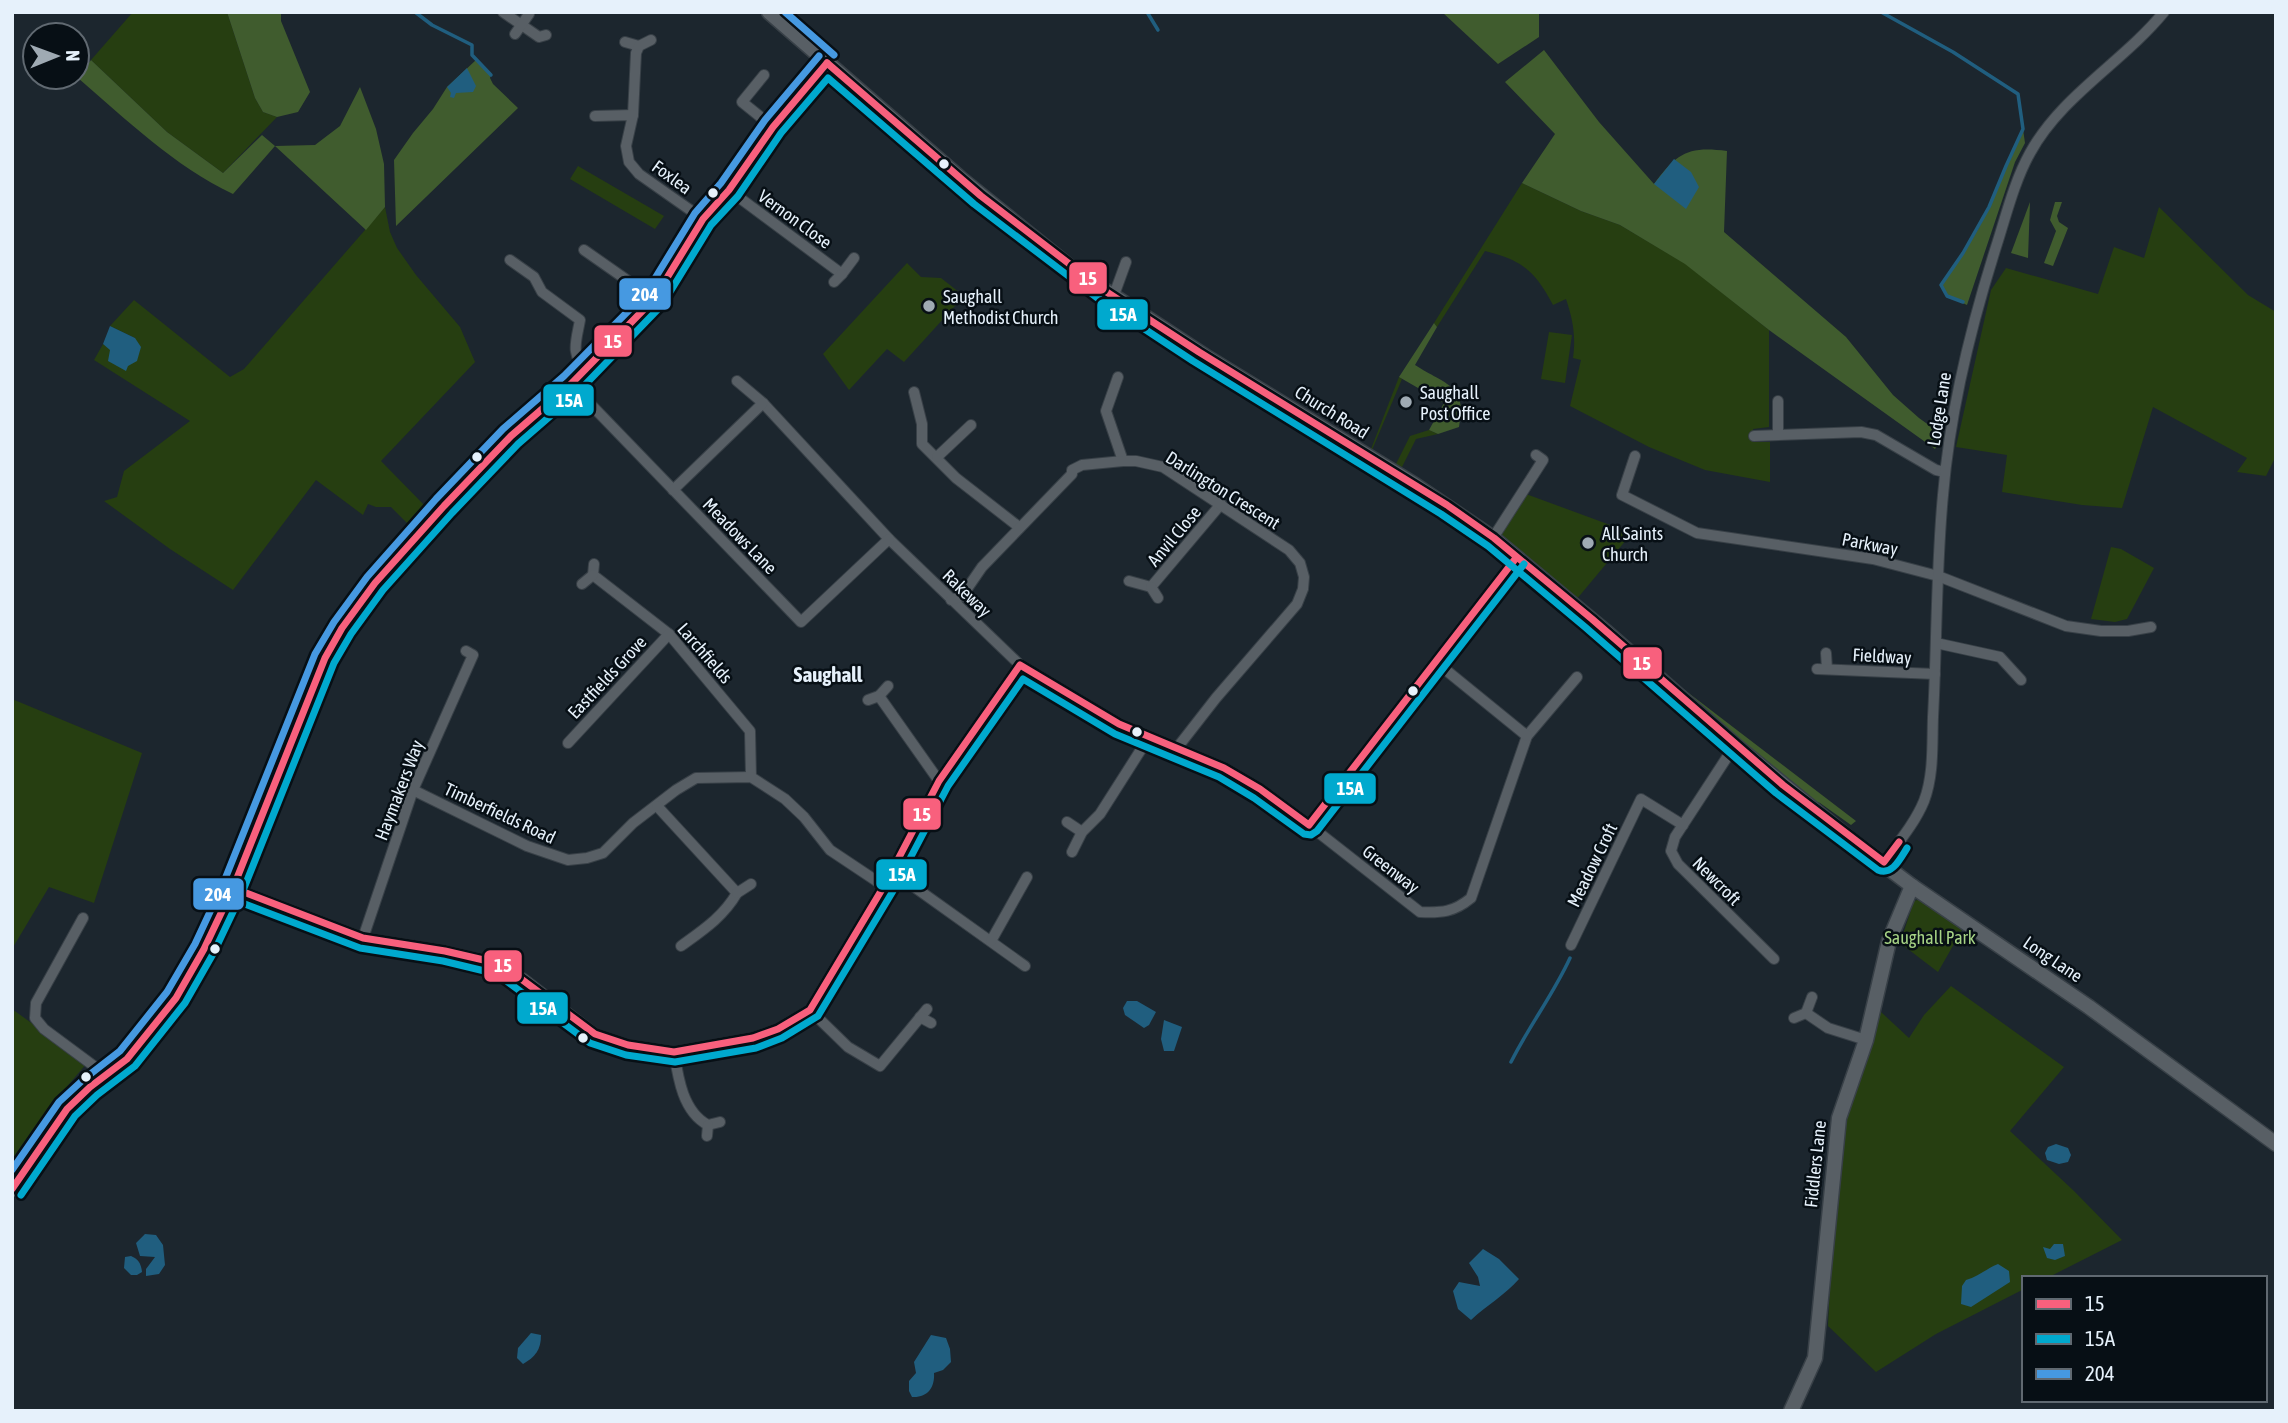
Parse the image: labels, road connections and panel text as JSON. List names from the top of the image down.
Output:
{
  "streets": {
    "street": [
      "Foxlea",
      "Vernon Close",
      "Lodge Lane",
      "Church Road",
      "Darlington Crescent",
      "Meadows Lane",
      "Anvil Close",
      "Parkway",
      "Rakeway",
      "Larchfields",
      "Fieldway",
      "Eastfields Grove",
      "Haymakers Way",
      "Timberfields Road",
      "Meadow Croft",
      "Greenway",
      "Newcroft",
      "Long Lane",
      "Fiddlers Lane"
    ]
  },
  "crossings": [
    ["Lodge Lane", "Parkway"],
    ["Lodge Lane", "Fieldway"],
    ["Lodge Lane", "Long Lane"],
    ["Church Road", "Newcroft"],
    ["Church Road", "Long Lane"],
    ["Darlington Crescent", "Anvil Close"],
    ["Darlington Crescent", "Rakeway"],
    ["Meadows Lane", "Rakeway"],
    ["Rakeway", "Greenway"],
    ["Larchfields", "Eastfields Grove"],
    ["Larchfields", "Timberfields Road"],
    ["Haymakers Way", "Timberfields Road"],
    ["Meadow Croft", "Newcroft"],
    ["Long Lane", "Fiddlers Lane"]
  ],
  "districts": ["Saughall"],
  "parks": ["Saughall Park"],
  "places": ["Saughall Methodist Church", "Saughall Post Office", "All Saints Church"],
  "lines": ["transit line 204", "transit line 15", "transit line 15A"],
  "legend": ["15", "15A", "204"],
  "north": "right"
}
